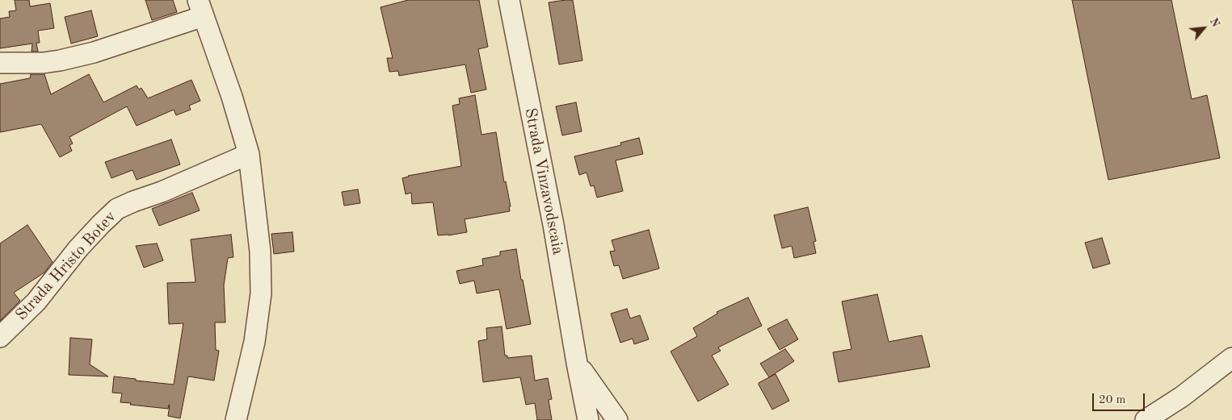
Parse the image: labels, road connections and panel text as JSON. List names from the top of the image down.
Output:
{
  "streets": {
    "street": ["Strada Vinzavodscaia", "Strada Hristo Botev"]
  },
  "scale_bar": "20 m",
  "north": "top right"
}
